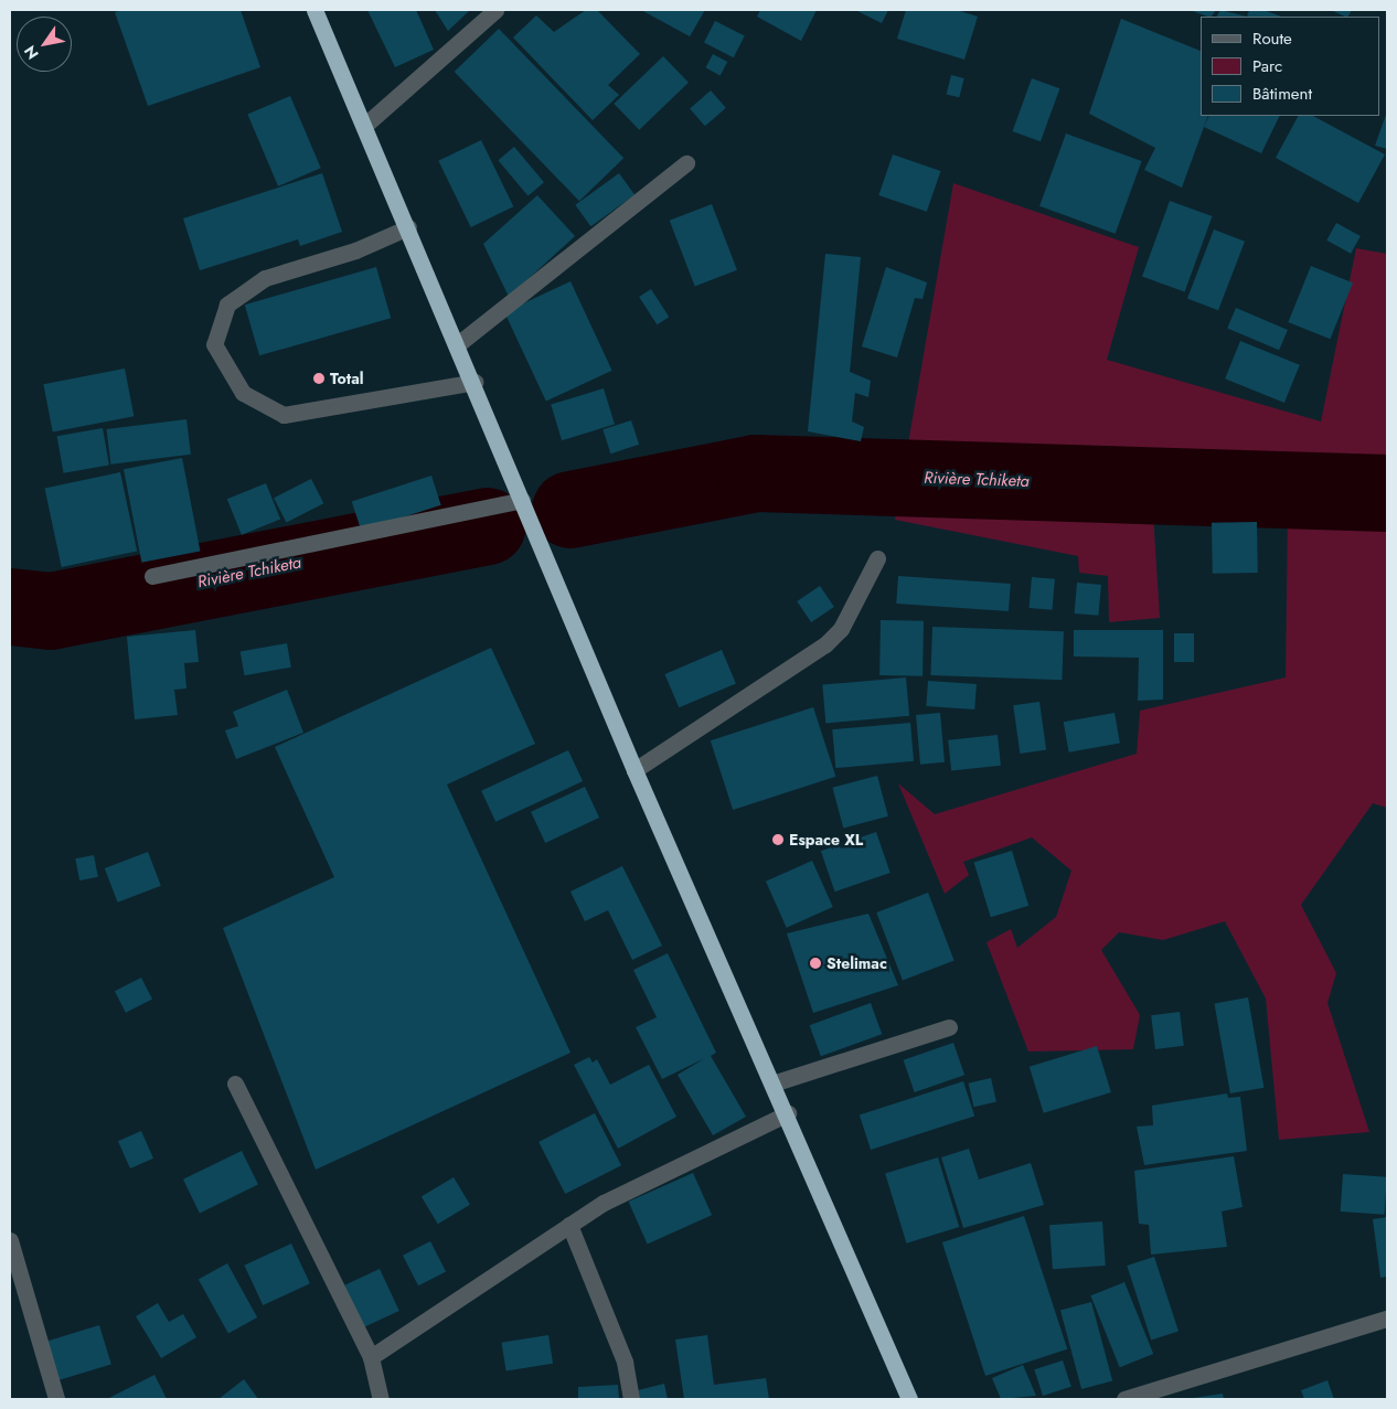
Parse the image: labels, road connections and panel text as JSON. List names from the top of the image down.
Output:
{
  "water": ["Rivière Tchiketa"],
  "places": ["Total", "Espace XL", "Stelimac"],
  "legend": ["Route", "Parc", "Bâtiment"],
  "north": "bottom left"
}
